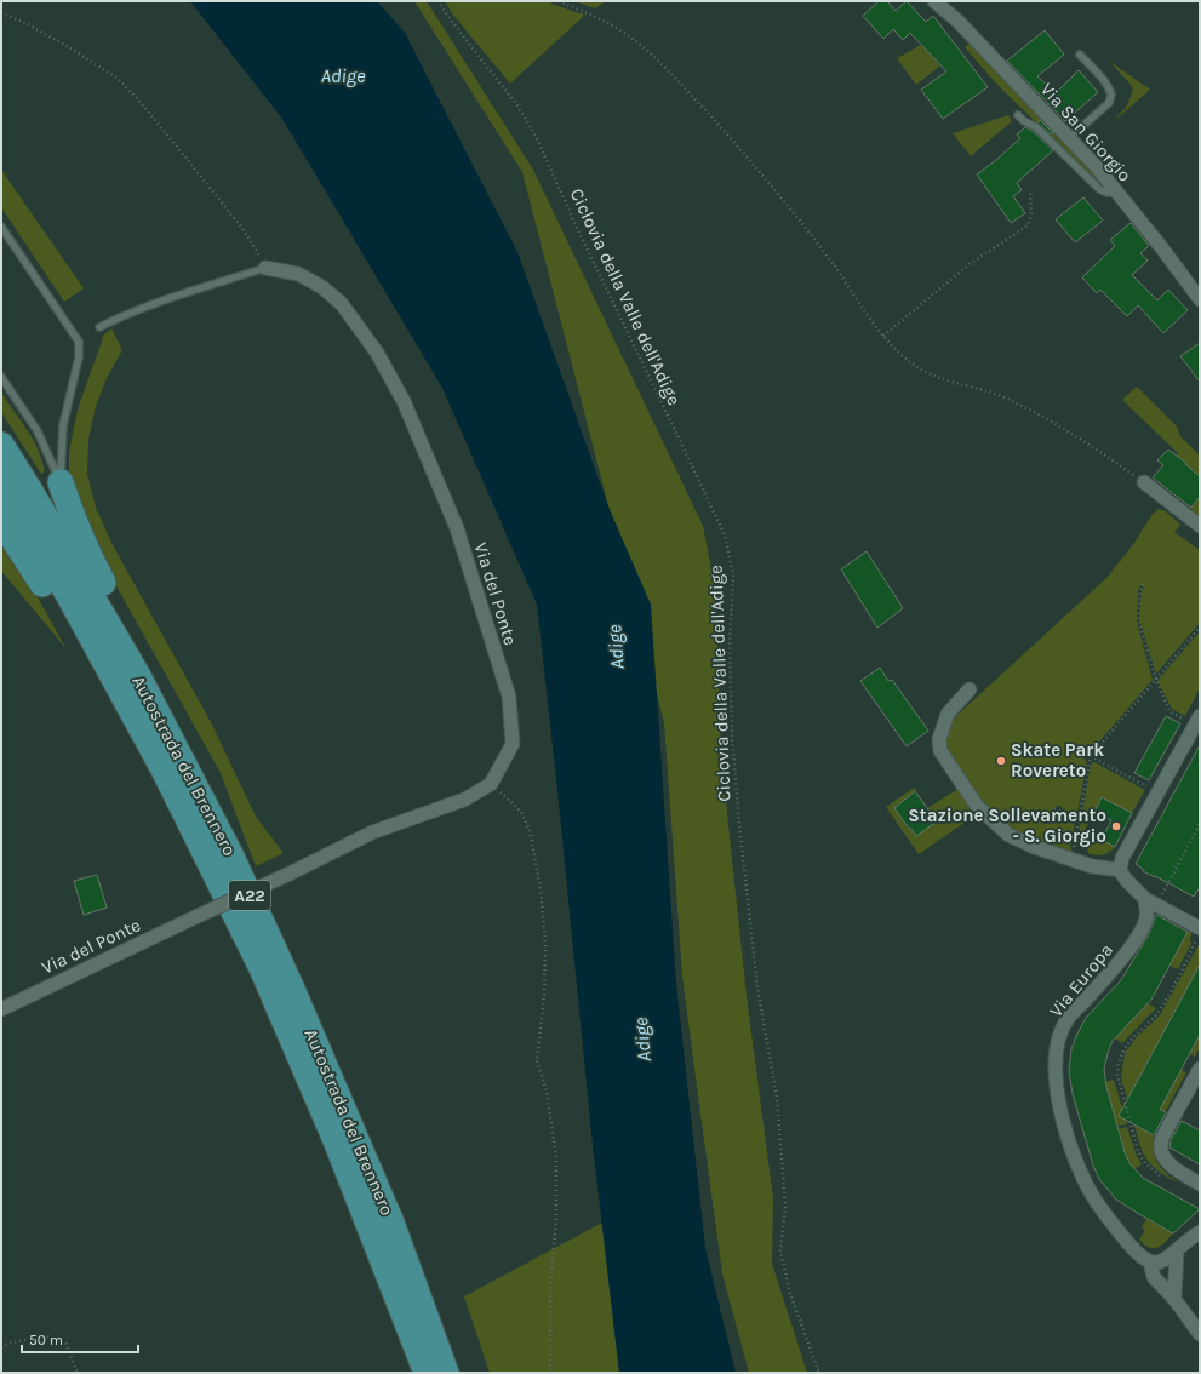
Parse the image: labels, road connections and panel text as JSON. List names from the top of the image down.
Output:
{
  "streets": {
    "highway": ["Autostrada del Brennero", "A22"],
    "street": ["Via San Giorgio", "Via del Ponte", "Via Europa"],
    "path": ["Ciclovia della Valle dell'Adige"]
  },
  "water": ["Adige"],
  "places": ["Skate Park Rovereto", "Stazione Sollevamento - S. Giorgio"],
  "scale_bar": "50 m"
}
